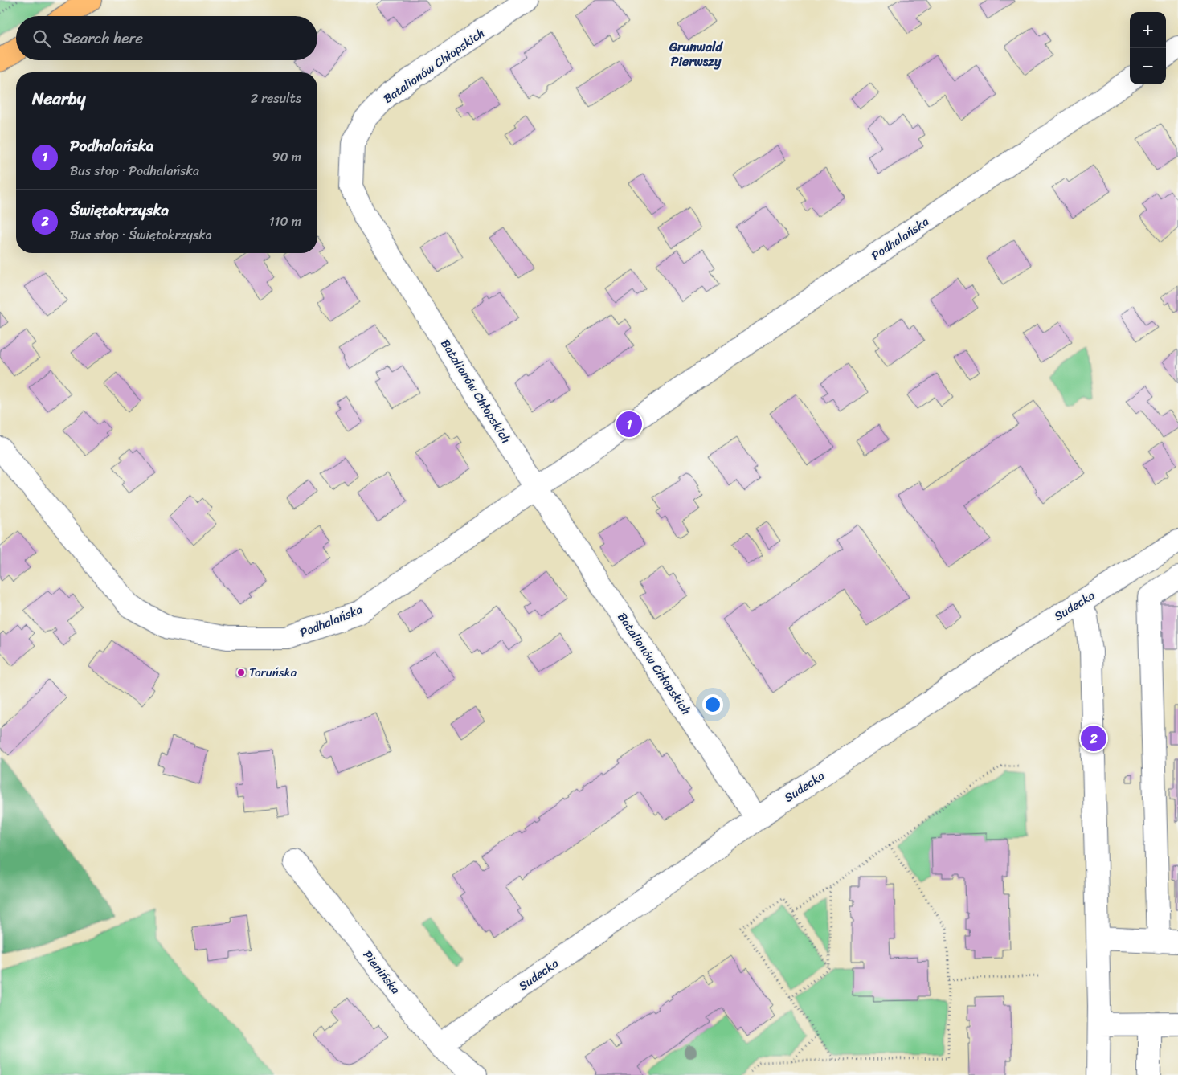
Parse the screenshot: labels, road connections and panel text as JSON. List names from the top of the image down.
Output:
{
  "streets": {
    "street": [
      "Batalionów Chłopskich",
      "Podhalańska",
      "Sudecka",
      "Pienińska"
    ]
  },
  "crossings": [
    ["Batalionów Chłopskich", "Podhalańska"],
    ["Batalionów Chłopskich", "Sudecka"],
    ["Sudecka", "Pienińska"]
  ],
  "districts": ["Grunwald Pierwszy"],
  "places": ["Toruńska"],
  "page": {
    "map_buttons": ["+", "−"],
    "search": "Search here",
    "heading": ["Nearby", "2 results"],
    "list": [
      {
        "mark": "1",
        "name": "Podhalańska",
        "note": "Bus stop · Podhalańska",
        "value": "90 m"
      },
      {
        "mark": "2",
        "name": "Świętokrzyska",
        "note": "Bus stop · Świętokrzyska",
        "value": "110 m"
      }
    ],
    "pins": ["1", "2"]
  }
}
